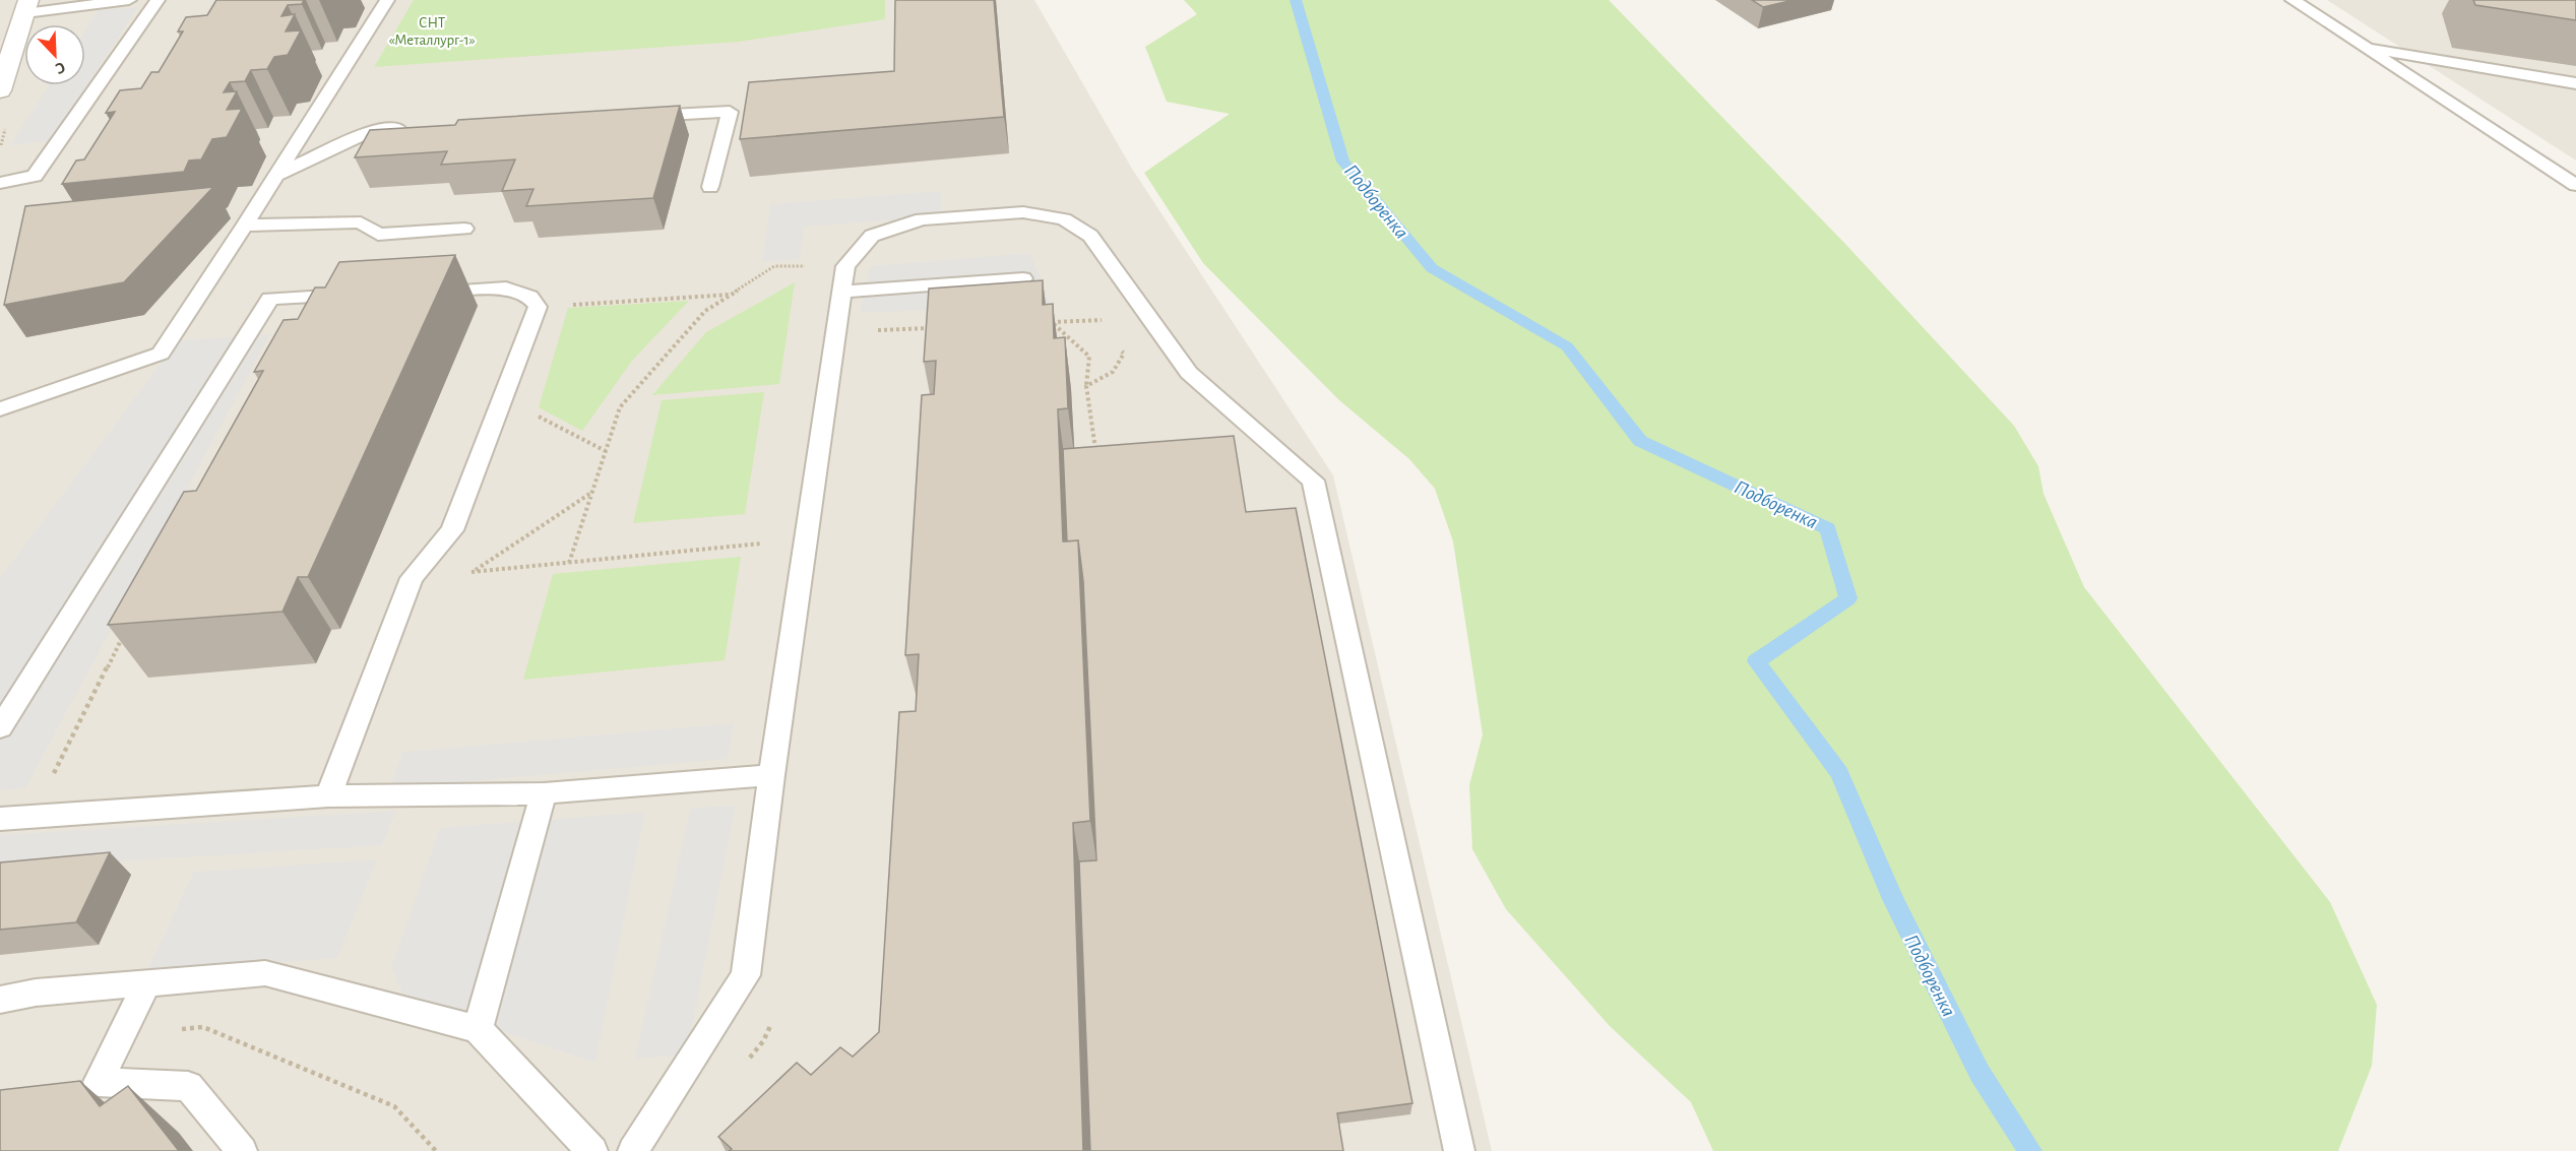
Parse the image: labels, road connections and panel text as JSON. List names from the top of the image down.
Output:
{
  "water": ["Подборенка"],
  "parks": ["СНТ «Металлург-1»"],
  "north": "bottom right"
}
